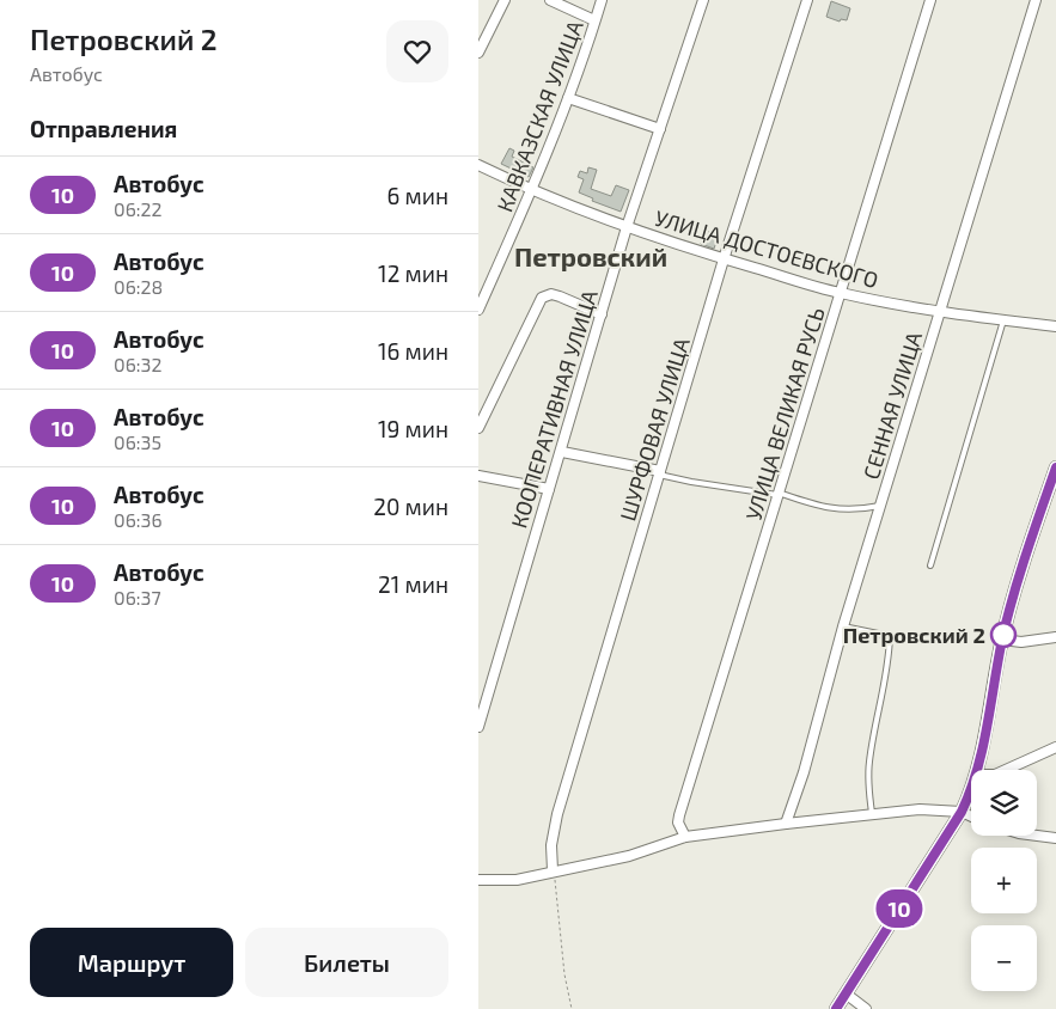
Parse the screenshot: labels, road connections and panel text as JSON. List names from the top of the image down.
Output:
{
  "streets": {
    "street": [
      "КАВКАЗСКАЯ УЛИЦА",
      "УЛИЦА ДОСТОЕВСКОГО",
      "СЕННАЯ УЛИЦА",
      "КООПЕРАТИВНАЯ УЛИЦА",
      "УЛИЦА ВЕЛИКАЯ РУСЬ",
      "ШУРФОВАЯ УЛИЦА"
    ]
  },
  "crossings": [
    ["КАВКАЗСКАЯ УЛИЦА", "УЛИЦА ДОСТОЕВСКОГО"],
    ["УЛИЦА ДОСТОЕВСКОГО", "СЕННАЯ УЛИЦА"],
    ["УЛИЦА ДОСТОЕВСКОГО", "КООПЕРАТИВНАЯ УЛИЦА"],
    ["УЛИЦА ДОСТОЕВСКОГО", "УЛИЦА ВЕЛИКАЯ РУСЬ"],
    ["УЛИЦА ДОСТОЕВСКОГО", "ШУРФОВАЯ УЛИЦА"]
  ],
  "districts": ["Петровский"],
  "places": ["Петровский 2"],
  "lines": ["bus line 10"],
  "page": {
    "heading": [
      ["Петровский 2", "Автобус"],
      "Отправления"
    ],
    "on_map": "10",
    "list": [
      {
        "mark": "10",
        "name": "Автобус",
        "note": "06:22",
        "value": "6 мин"
      },
      {
        "mark": "10",
        "name": "Автобус",
        "note": "06:28",
        "value": "12 мин"
      },
      {
        "mark": "10",
        "name": "Автобус",
        "note": "06:32",
        "value": "16 мин"
      },
      {
        "mark": "10",
        "name": "Автобус",
        "note": "06:35",
        "value": "19 мин"
      },
      {
        "mark": "10",
        "name": "Автобус",
        "note": "06:36",
        "value": "20 мин"
      },
      {
        "mark": "10",
        "name": "Автобус",
        "note": "06:37",
        "value": "21 мин"
      }
    ],
    "map_buttons": ["+", "−"],
    "buttons": ["Маршрут", "Билеты"]
  }
}
